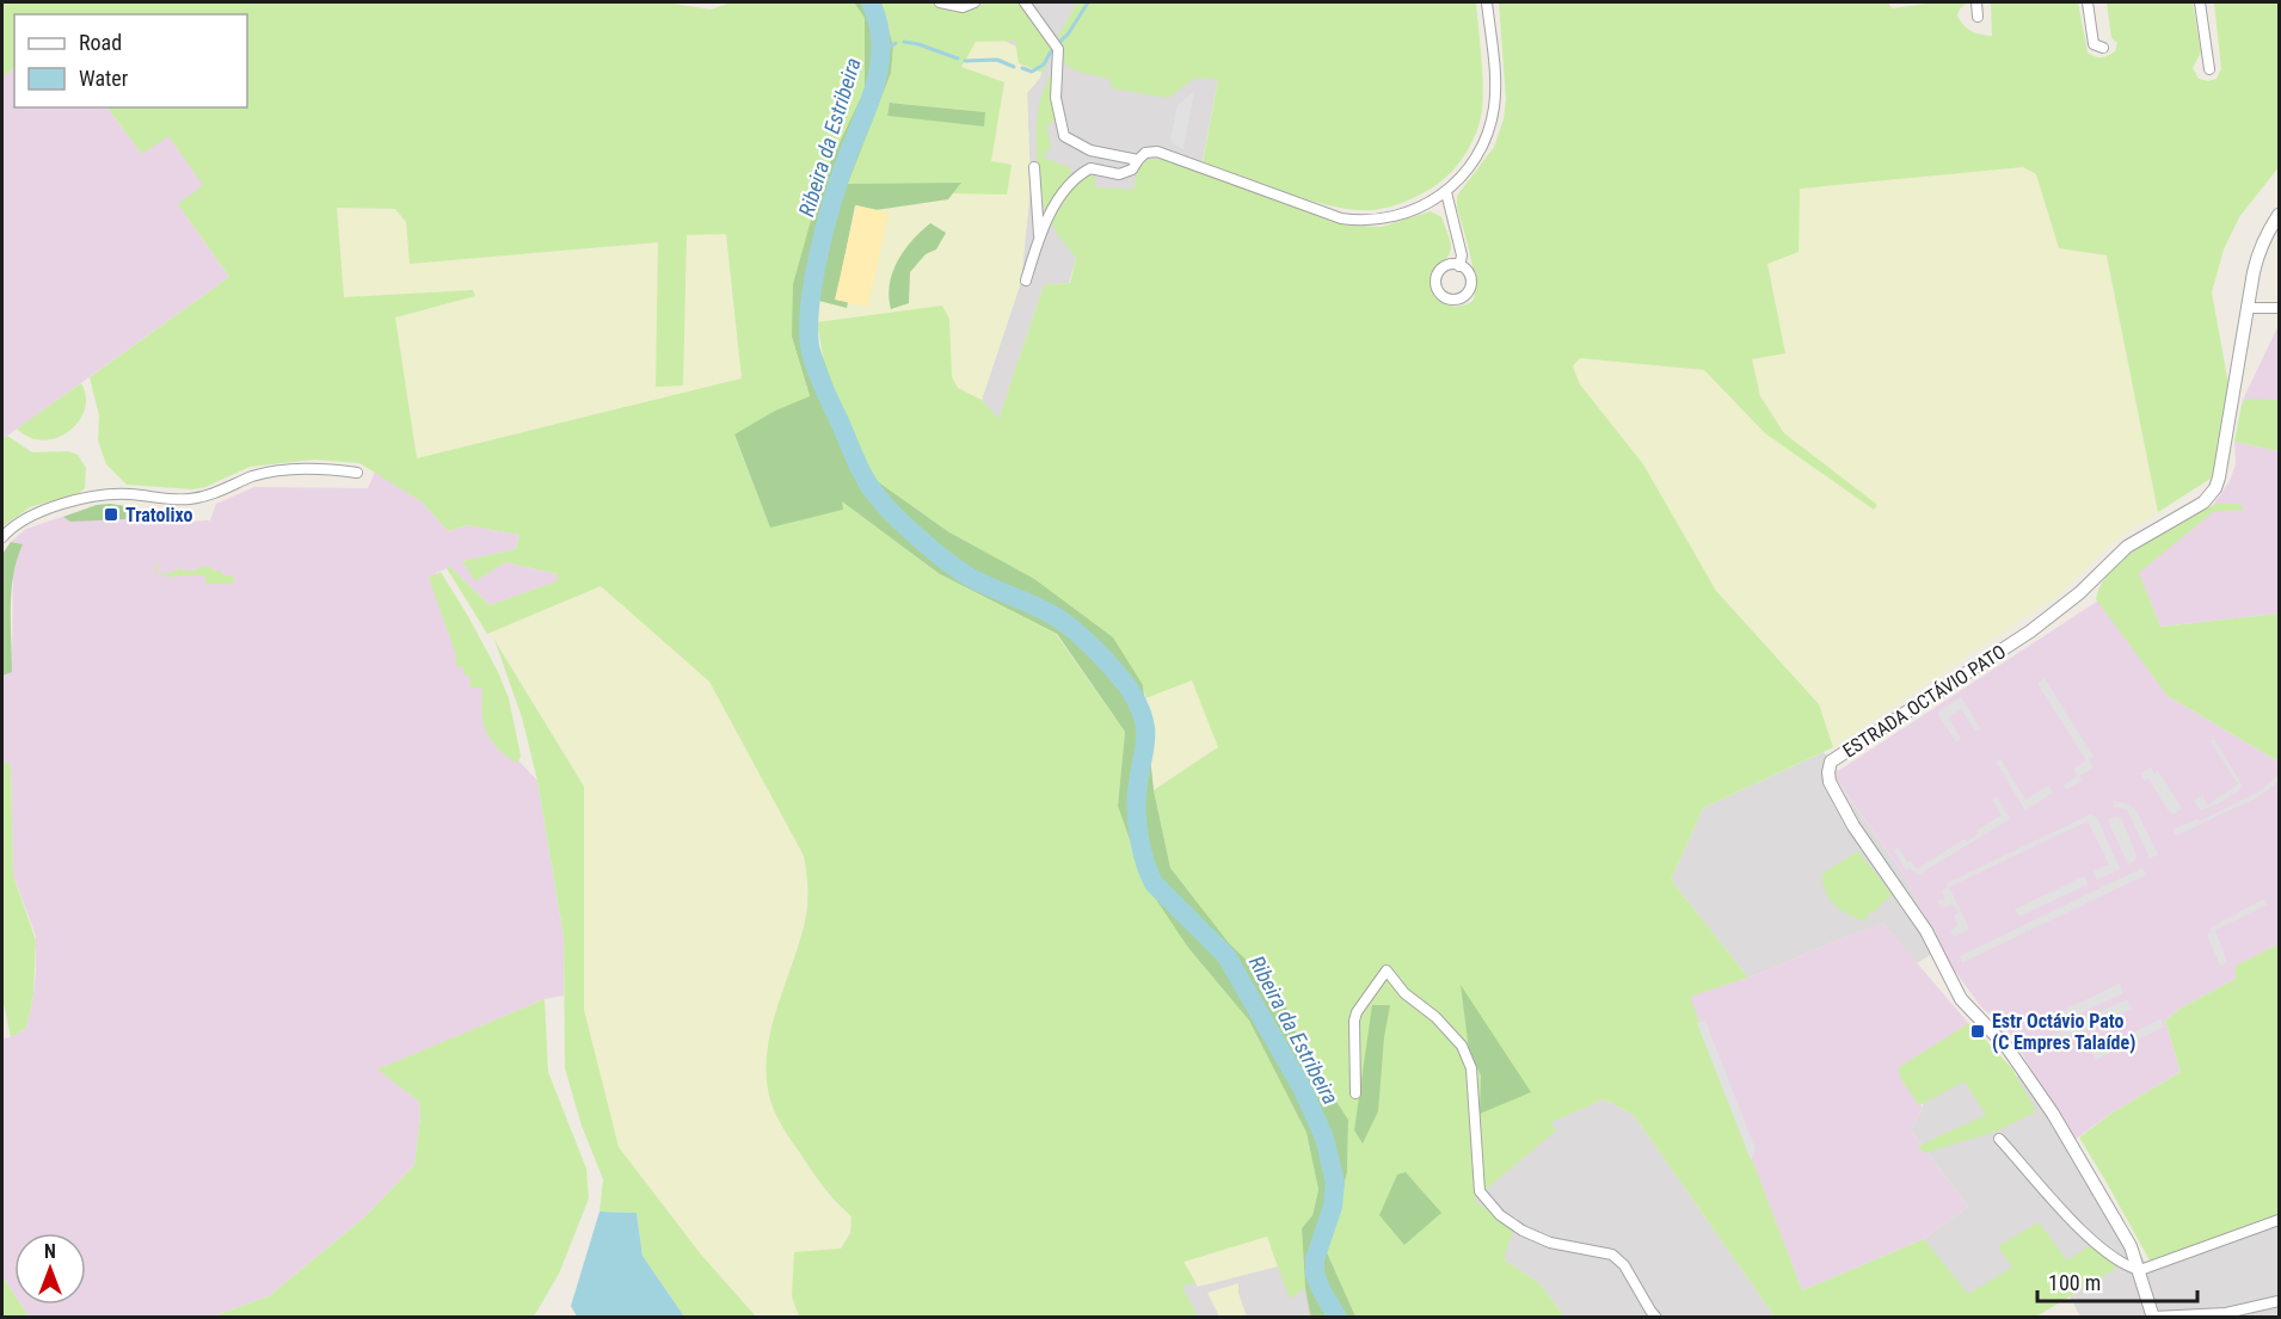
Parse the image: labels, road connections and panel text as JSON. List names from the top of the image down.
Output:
{
  "streets": {
    "street": ["ESTRADA OCTÁVIO PATO"]
  },
  "water": ["Ribeira da Estribeira"],
  "places": {
    "transit": ["Tratolixo", "Estr Octávio Pato (C Empres Talaíde)"]
  },
  "legend": ["Road", "Water"],
  "scale_bar": "100 m",
  "north": "top"
}
